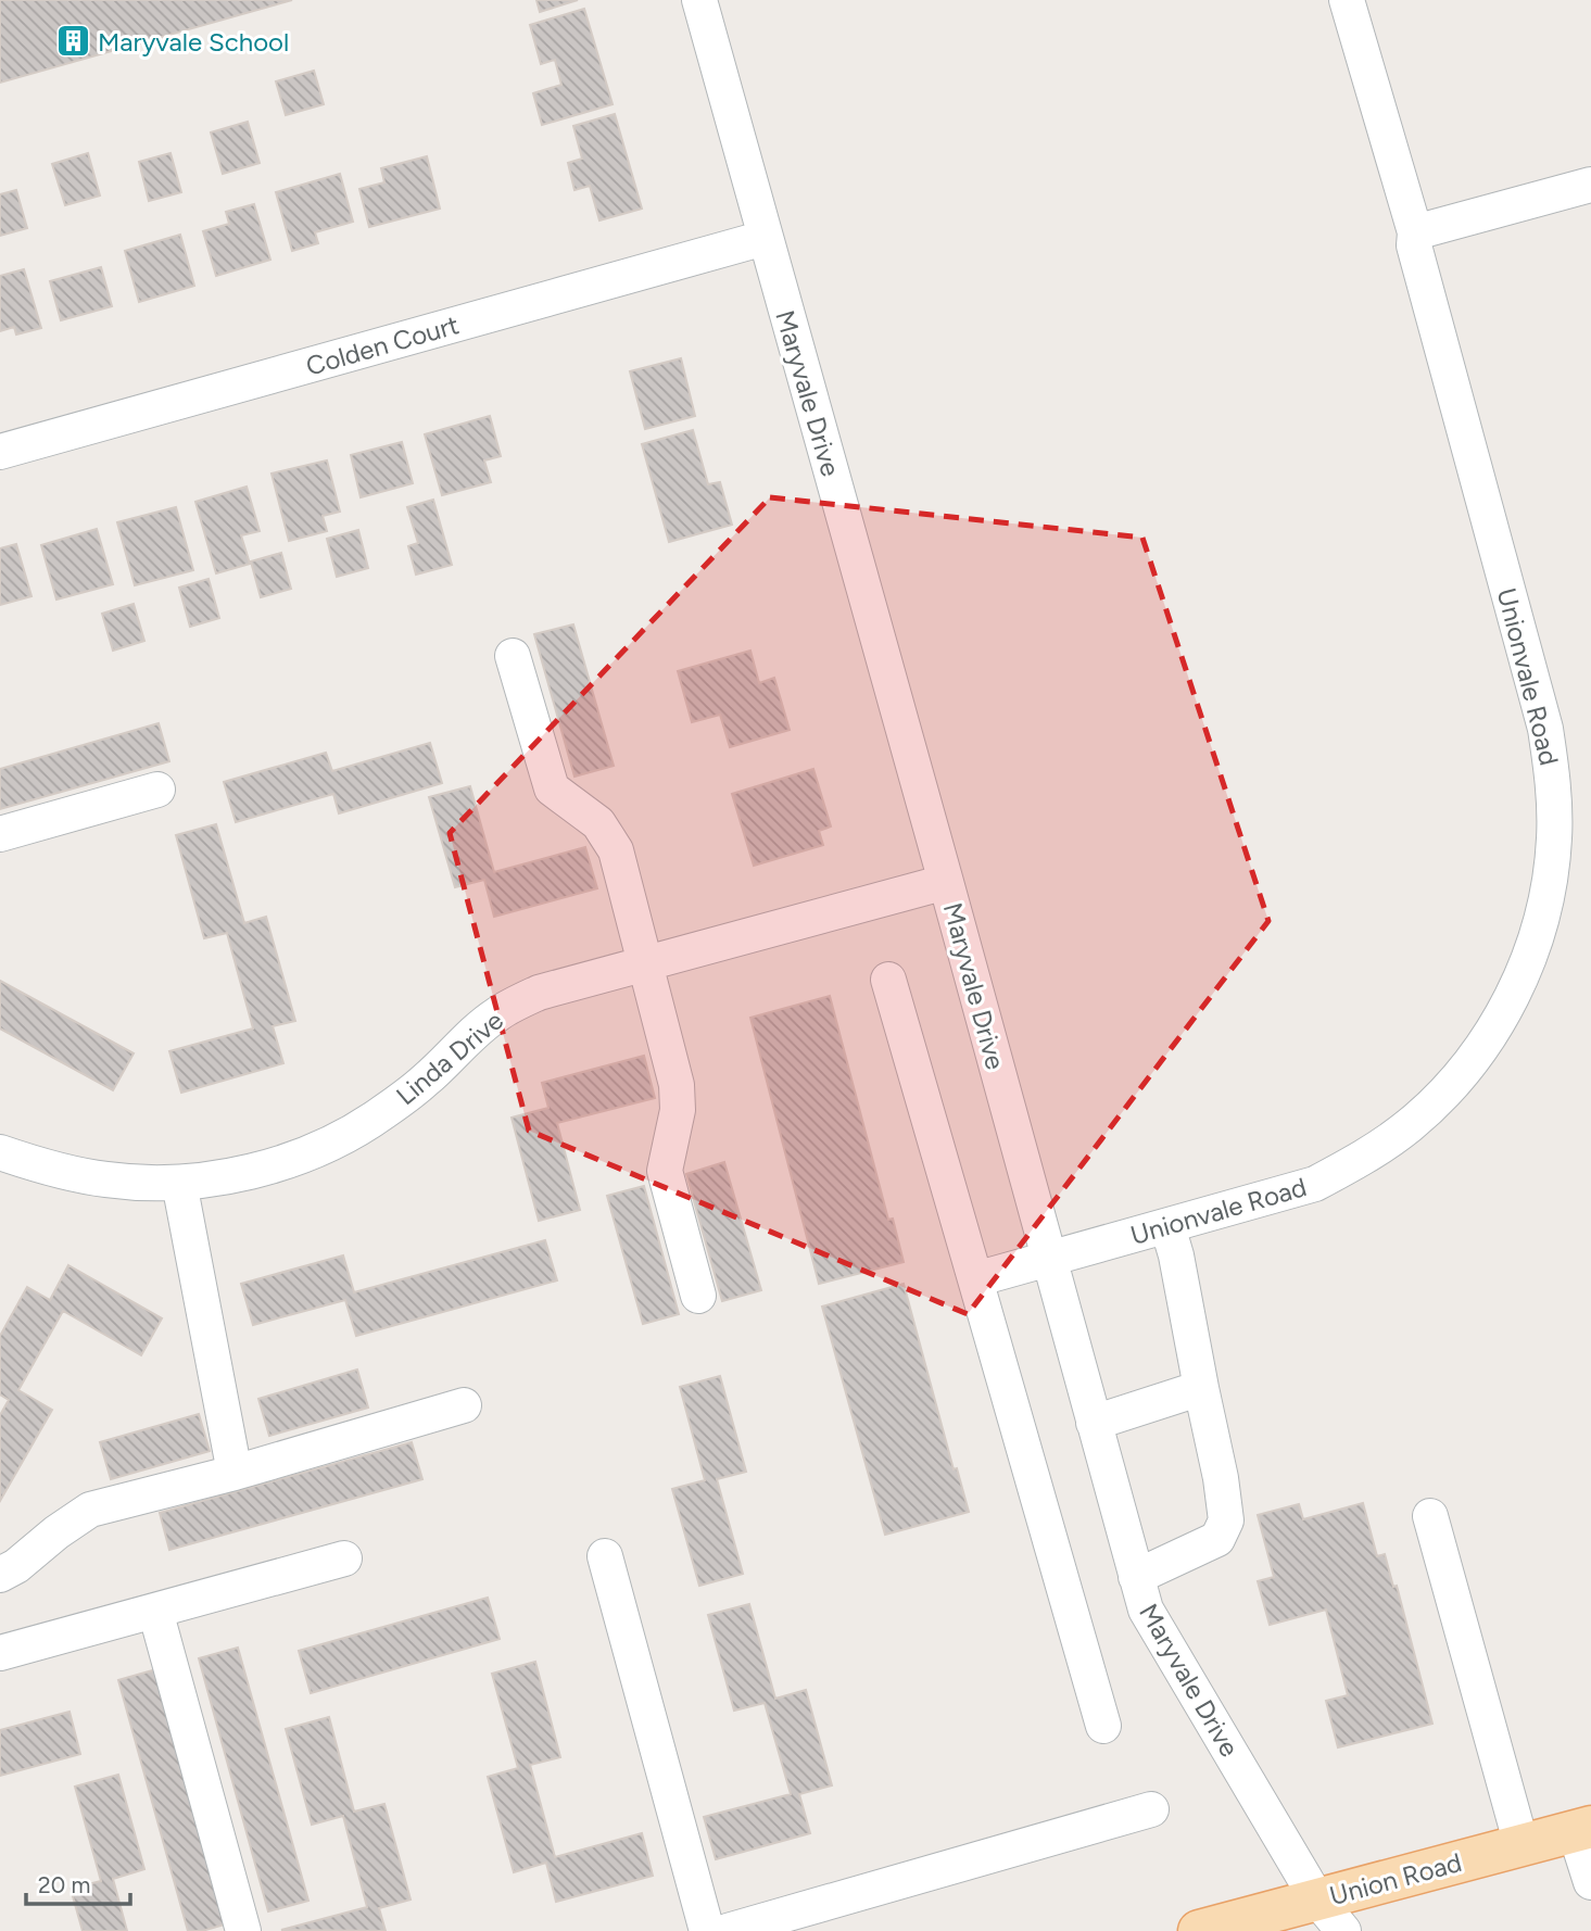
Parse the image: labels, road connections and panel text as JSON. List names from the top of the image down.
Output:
{
  "streets": {
    "main road": ["Union Road"],
    "street": [
      "Colden Court",
      "Maryvale Drive",
      "Unionvale Road",
      "Linda Drive"
    ]
  },
  "crossings": [
    ["Colden Court", "Maryvale Drive"],
    ["Maryvale Drive", "Unionvale Road"],
    ["Maryvale Drive", "Linda Drive"],
    ["Maryvale Drive", "Union Road"]
  ],
  "places": {
    "building": ["Maryvale School"]
  },
  "scale_bar": "20 m"
}
